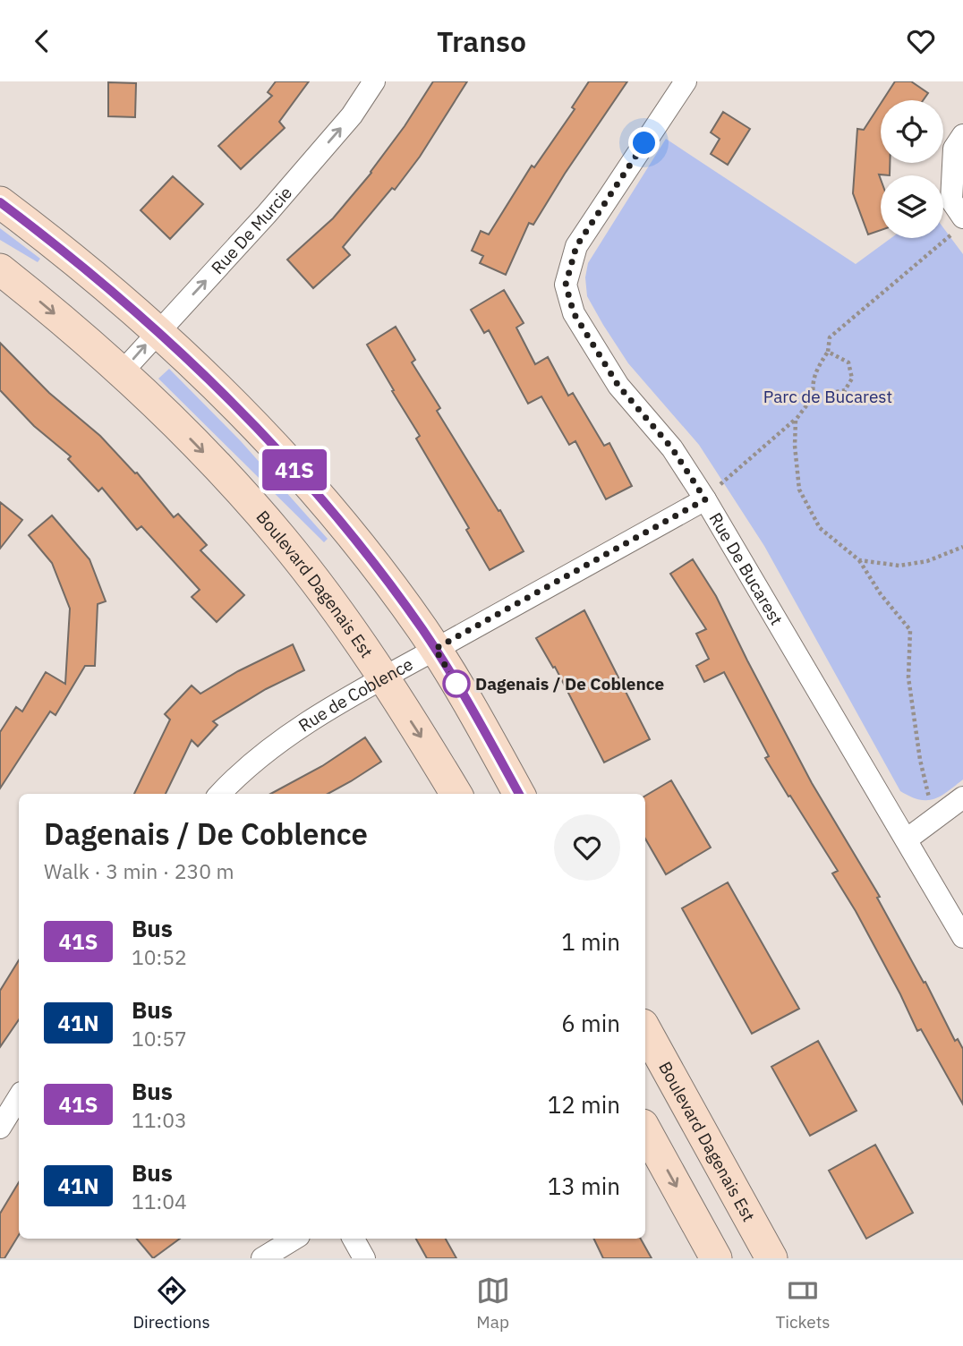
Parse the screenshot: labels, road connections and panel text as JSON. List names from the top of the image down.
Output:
{
  "streets": {
    "main road": ["Boulevard Dagenais Est"],
    "street": ["Rue De Murcie", "Rue De Bucarest", "Rue de Coblence"]
  },
  "crossings": [
    ["Rue De Murcie", "Boulevard Dagenais Est"],
    ["Rue De Bucarest", "Rue de Coblence"],
    ["Boulevard Dagenais Est", "Rue de Coblence"]
  ],
  "one_way": ["Rue De Murcie"],
  "parks": ["Parc de Bucarest"],
  "places": ["Dagenais / De Coblence"],
  "lines": ["bus line 41S"],
  "page": {
    "header": "Transo",
    "on_map": "41S",
    "heading": ["Dagenais / De Coblence", "Walk · 3 min · 230 m"],
    "list": [
      {
        "mark": "41S",
        "name": "Bus",
        "note": "10:52",
        "value": "1 min"
      },
      {
        "mark": "41N",
        "name": "Bus",
        "note": "10:57",
        "value": "6 min"
      },
      {
        "mark": "41S",
        "name": "Bus",
        "note": "11:03",
        "value": "12 min"
      },
      {
        "mark": "41N",
        "name": "Bus",
        "note": "11:04",
        "value": "13 min"
      }
    ],
    "tabs": ["Directions", "Map", "Tickets"]
  }
}
